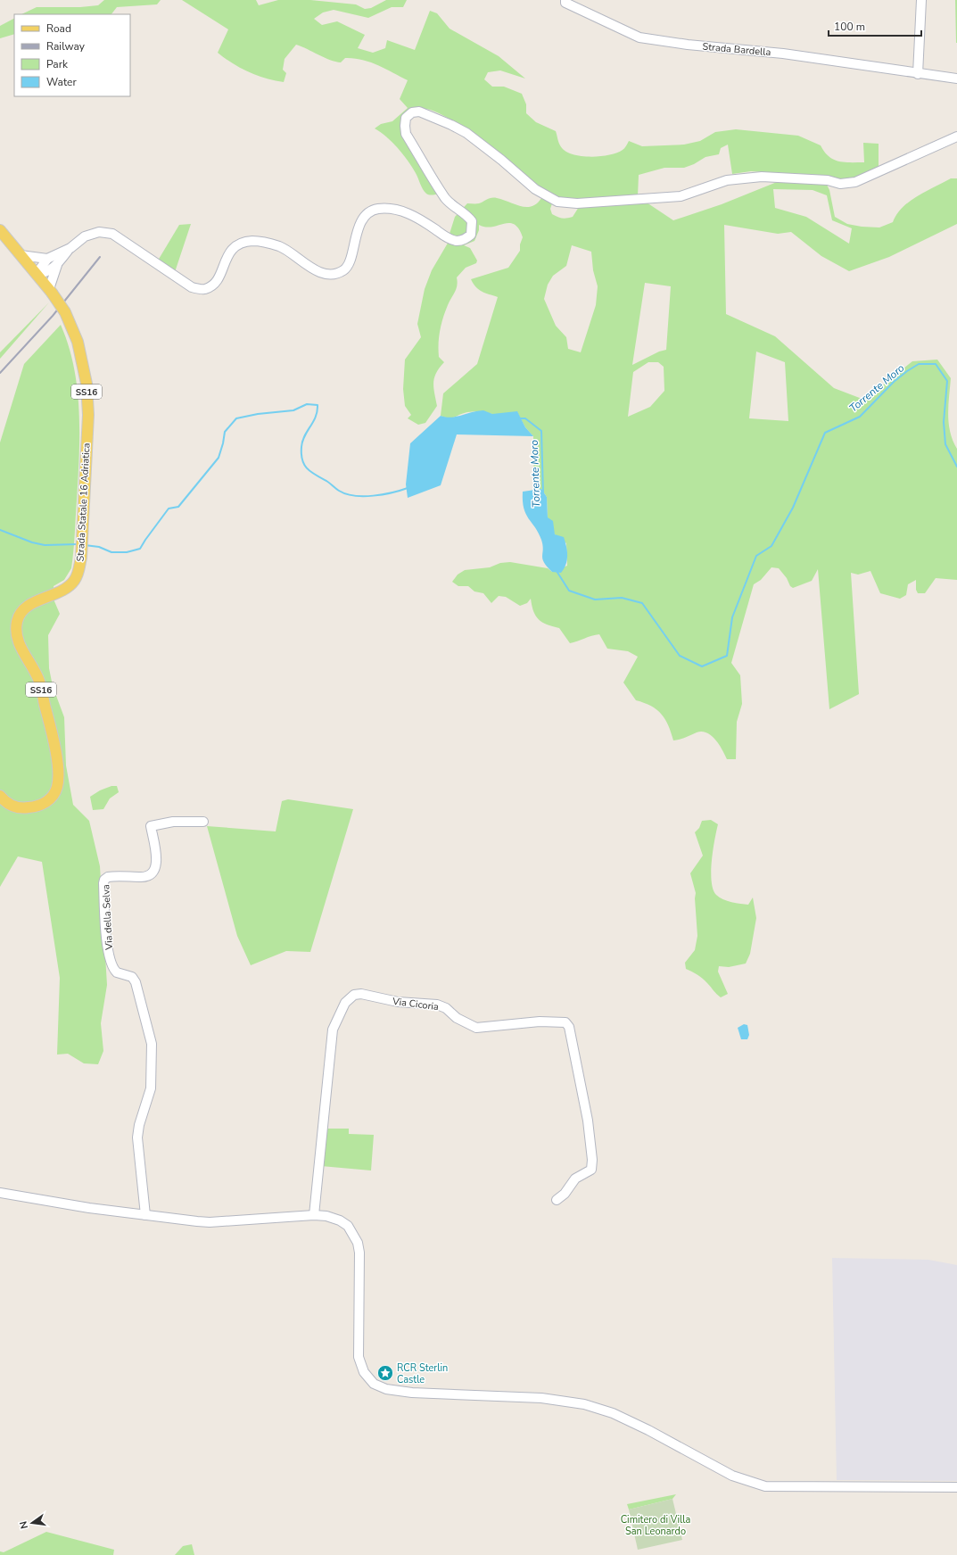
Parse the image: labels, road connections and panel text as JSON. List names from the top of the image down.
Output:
{
  "streets": {
    "main road": ["SS16", "Strada Statale 16 Adriatica"],
    "street": ["Strada Bardella", "Via della Selva", "Via Cicoria"]
  },
  "crossings": [
    ["SS16", "Strada Statale 16 Adriatica"]
  ],
  "water": ["Torrente Moro"],
  "parks": ["Cimitero di Villa San Leonardo"],
  "places": {
    "place": ["RCR Sterlin Castle"]
  },
  "legend": [
    "Road",
    "Railway",
    "Park",
    "Water"
  ],
  "scale_bar": "100 m",
  "north": "left"
}
